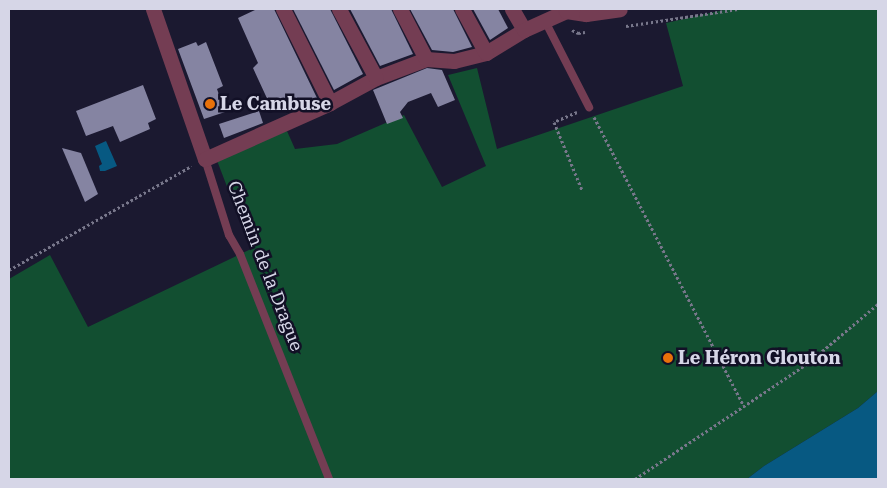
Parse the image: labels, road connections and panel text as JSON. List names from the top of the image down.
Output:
{
  "streets": {
    "street": ["Chemin de la Drague"]
  },
  "places": ["Le Cambuse", "Le Héron Glouton"]
}
